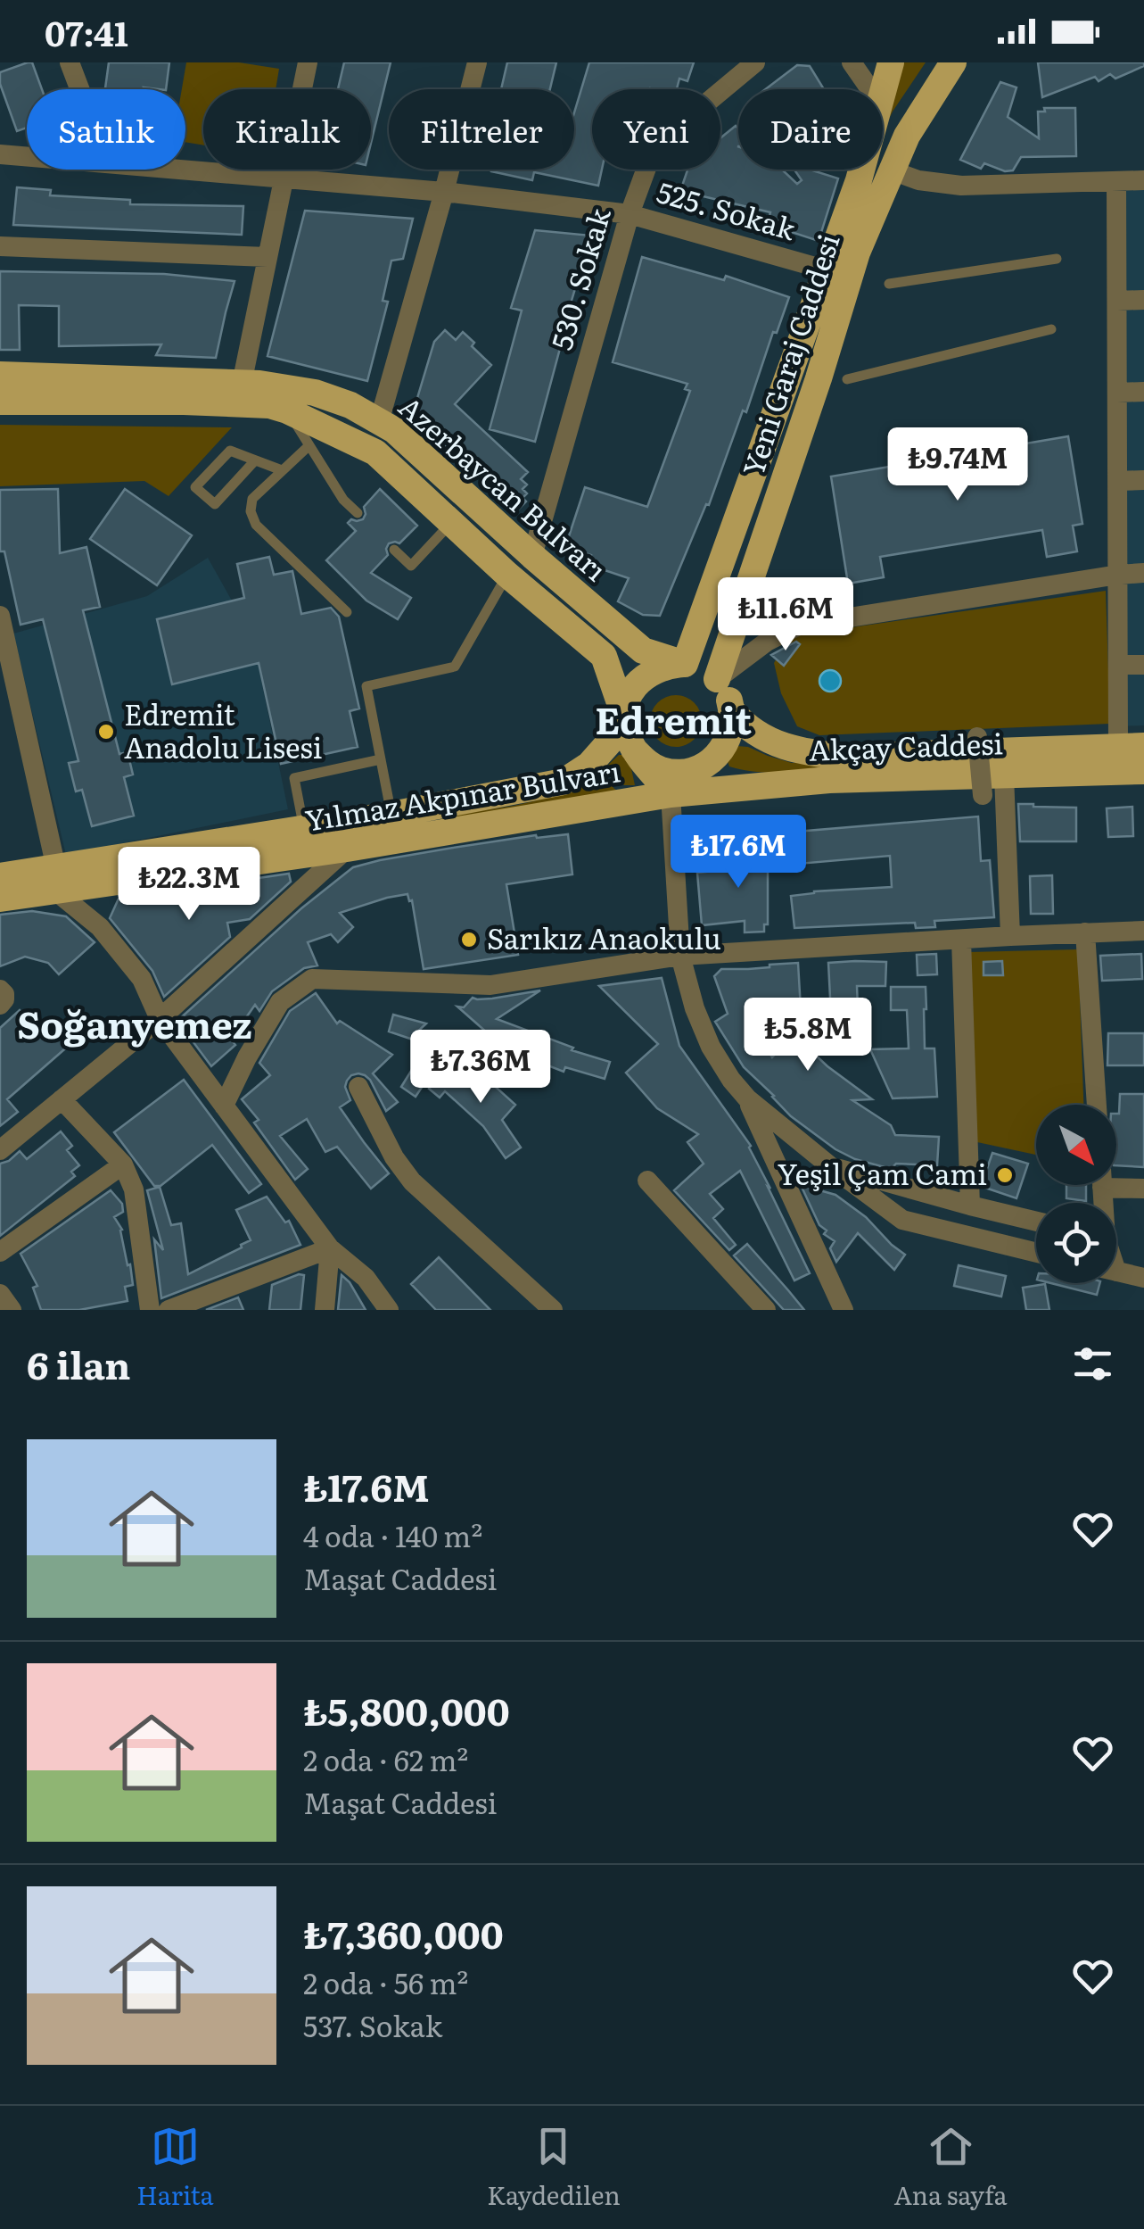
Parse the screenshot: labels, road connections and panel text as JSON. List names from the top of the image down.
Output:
{
  "streets": {
    "main road": [
      "Yeni Garaj Caddesi",
      "Azerbaycan Bulvarı",
      "Akçay Caddesi",
      "Yılmaz Akpınar Bulvarı"
    ],
    "street": ["525. Sokak", "530. Sokak"]
  },
  "crossings": [
    ["525. Sokak", "530. Sokak"],
    ["525. Sokak", "Yeni Garaj Caddesi"],
    ["530. Sokak", "Azerbaycan Bulvarı"],
    ["Yeni Garaj Caddesi", "Azerbaycan Bulvarı"],
    ["Yeni Garaj Caddesi", "Akçay Caddesi"],
    ["Yeni Garaj Caddesi", "Yılmaz Akpınar Bulvarı"],
    ["Azerbaycan Bulvarı", "Akçay Caddesi"],
    ["Azerbaycan Bulvarı", "Yılmaz Akpınar Bulvarı"],
    ["Akçay Caddesi", "Yılmaz Akpınar Bulvarı"]
  ],
  "districts": ["Edremit", "Soğanyemez"],
  "places": ["Edremit Anadolu Lisesi", "Sarıkız Anaokulu", "Yeşil Çam Cami"],
  "north": "bottom right",
  "page": {
    "status": "07:41",
    "chip": [
      "Satılık",
      "Kiralık",
      "Filtreler",
      "Yeni",
      "Daire"
    ],
    "price": [
      "₺9.74M",
      "₺11.6M",
      "₺17.6M",
      "₺22.3M",
      "₺5.8M",
      "₺7.36M"
    ],
    "heading": "6 ilan",
    "list": [
      {
        "name": "₺17.6M",
        "note": "4 oda · 140 m² · Maşat Caddesi"
      },
      {
        "name": "₺5,800,000",
        "note": "2 oda · 62 m² · Maşat Caddesi"
      },
      {
        "name": "₺7,360,000",
        "note": "2 oda · 56 m² · 537. Sokak"
      }
    ],
    "tabs": ["Harita", "Kaydedilen", "Ana sayfa"]
  }
}
